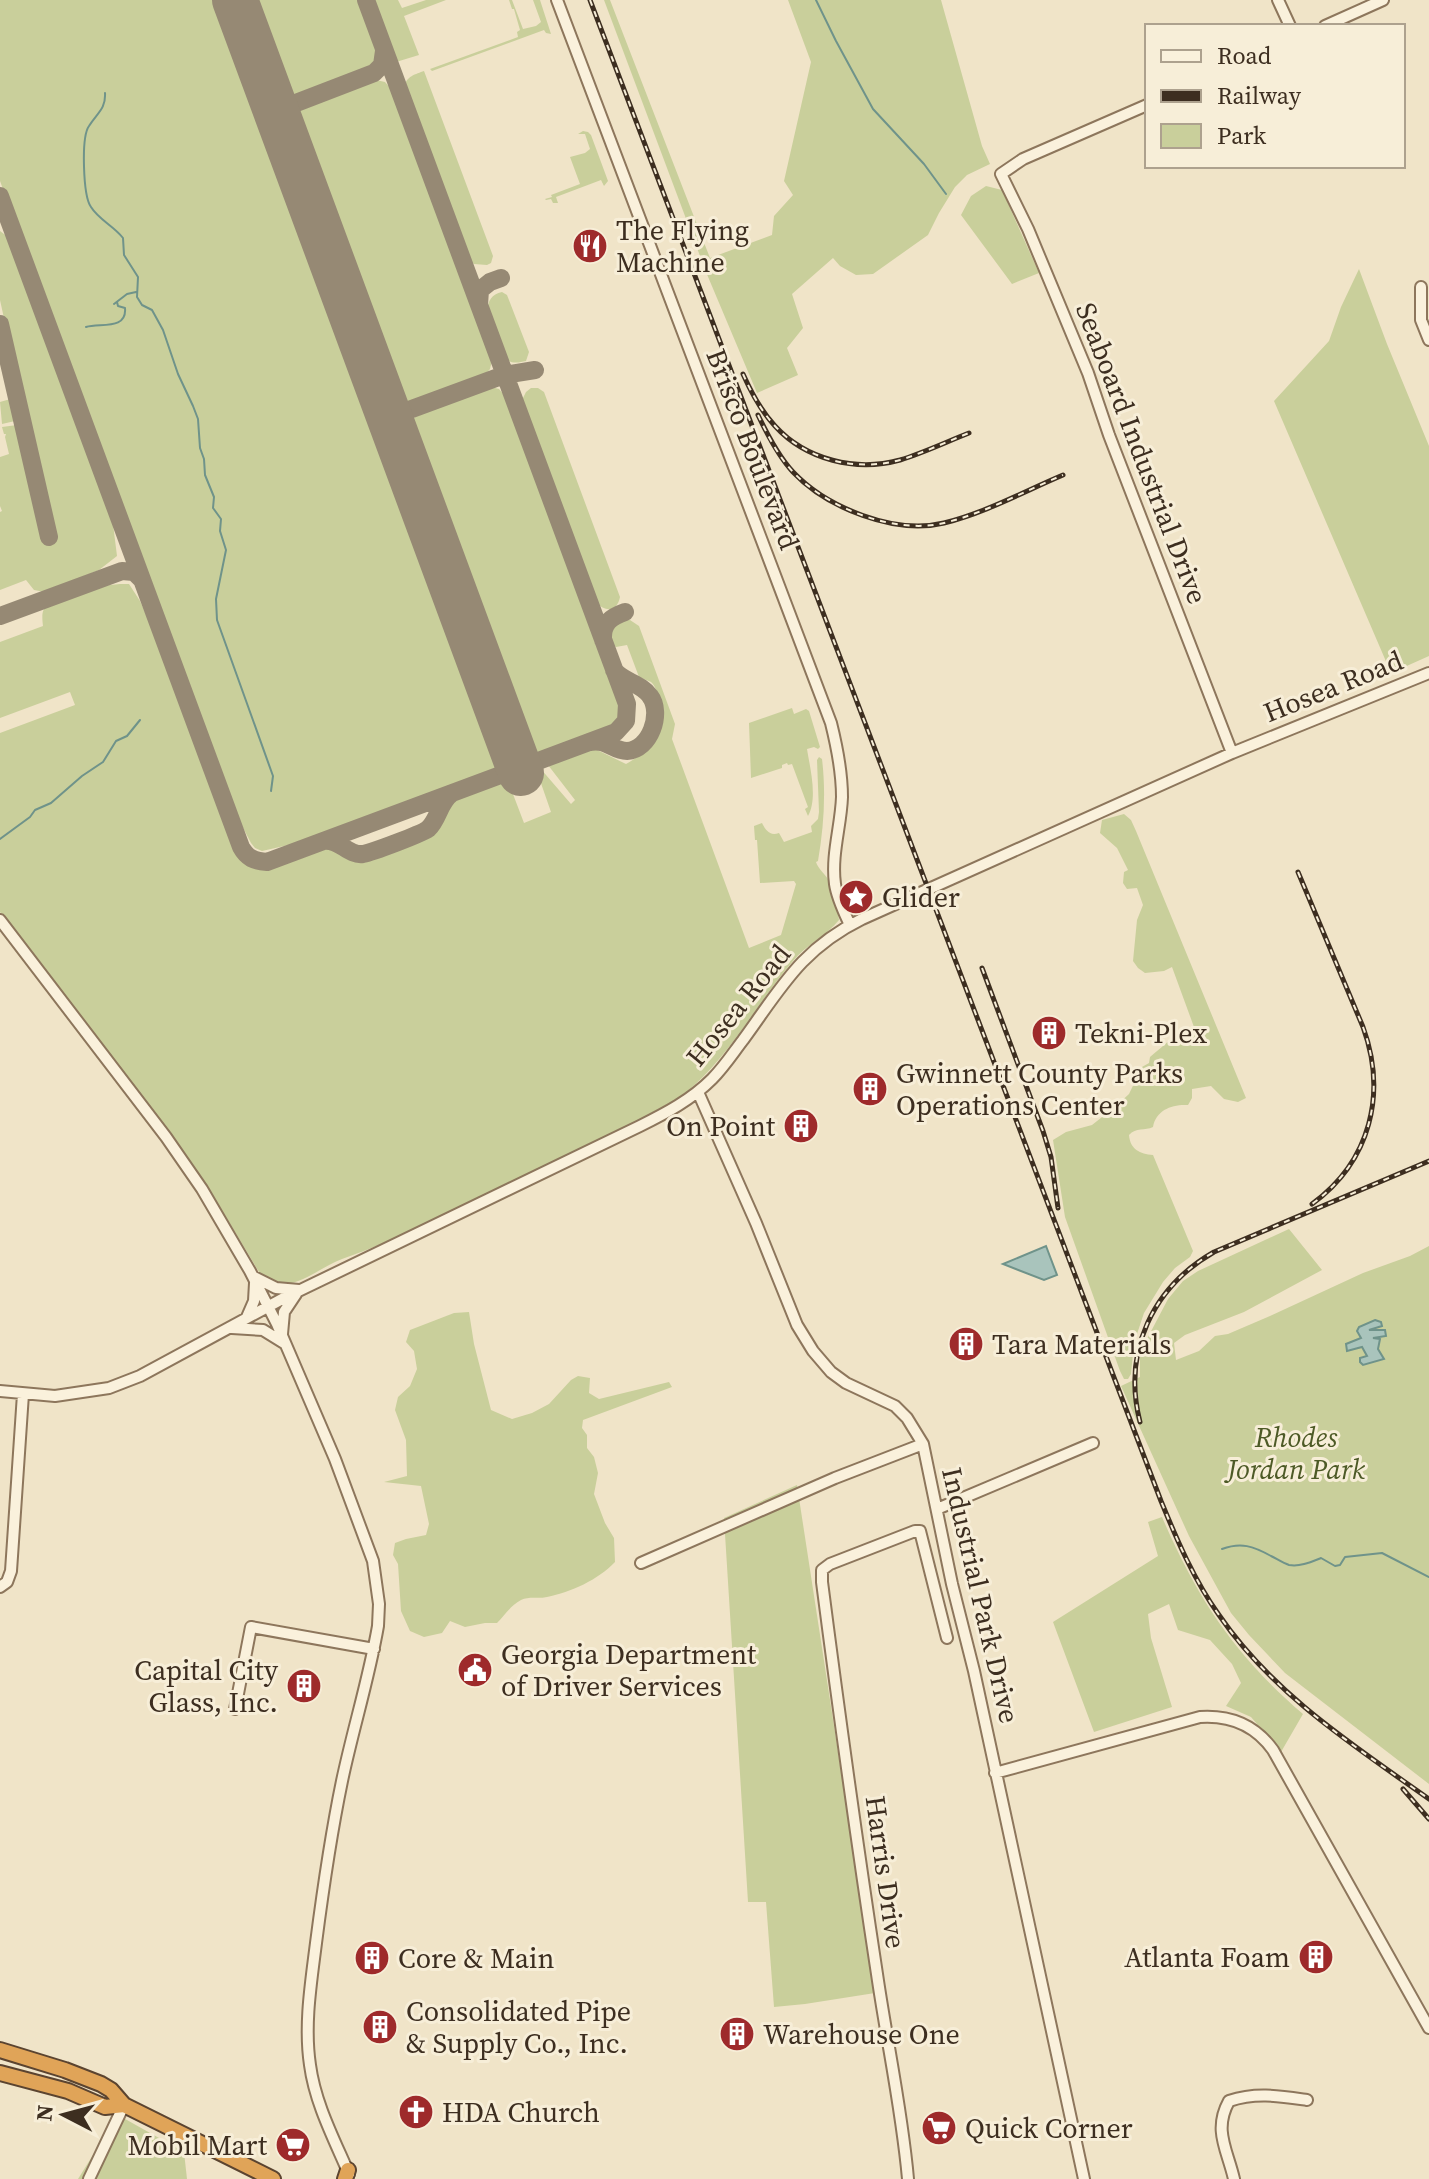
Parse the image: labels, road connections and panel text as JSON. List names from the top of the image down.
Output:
{
  "streets": {
    "street": [
      "Brisco Boulevard",
      "Seaboard Industrial Drive",
      "Hosea Road",
      "Industrial Park Drive",
      "Harris Drive"
    ]
  },
  "crossings": [
    ["Brisco Boulevard", "Hosea Road"],
    ["Seaboard Industrial Drive", "Hosea Road"],
    ["Hosea Road", "Industrial Park Drive"]
  ],
  "parks": ["Rhodes Jordan Park"],
  "places": {
    "restaurant": ["The Flying Machine"],
    "place": ["Glider"],
    "building": [
      "Tekni-Plex",
      "Gwinnett County Parks Operations Center",
      "On Point",
      "Tara Materials",
      "Capital City Glass, Inc.",
      "Atlanta Foam",
      "Core & Main",
      "Consolidated Pipe & Supply Co., Inc.",
      "Warehouse One"
    ],
    "public building": ["Georgia Department of Driver Services"],
    "church": ["HDA Church"],
    "supermarket": ["Quick Corner", "Mobil Mart"]
  },
  "legend": ["Road", "Railway", "Park"],
  "north": "left"
}
